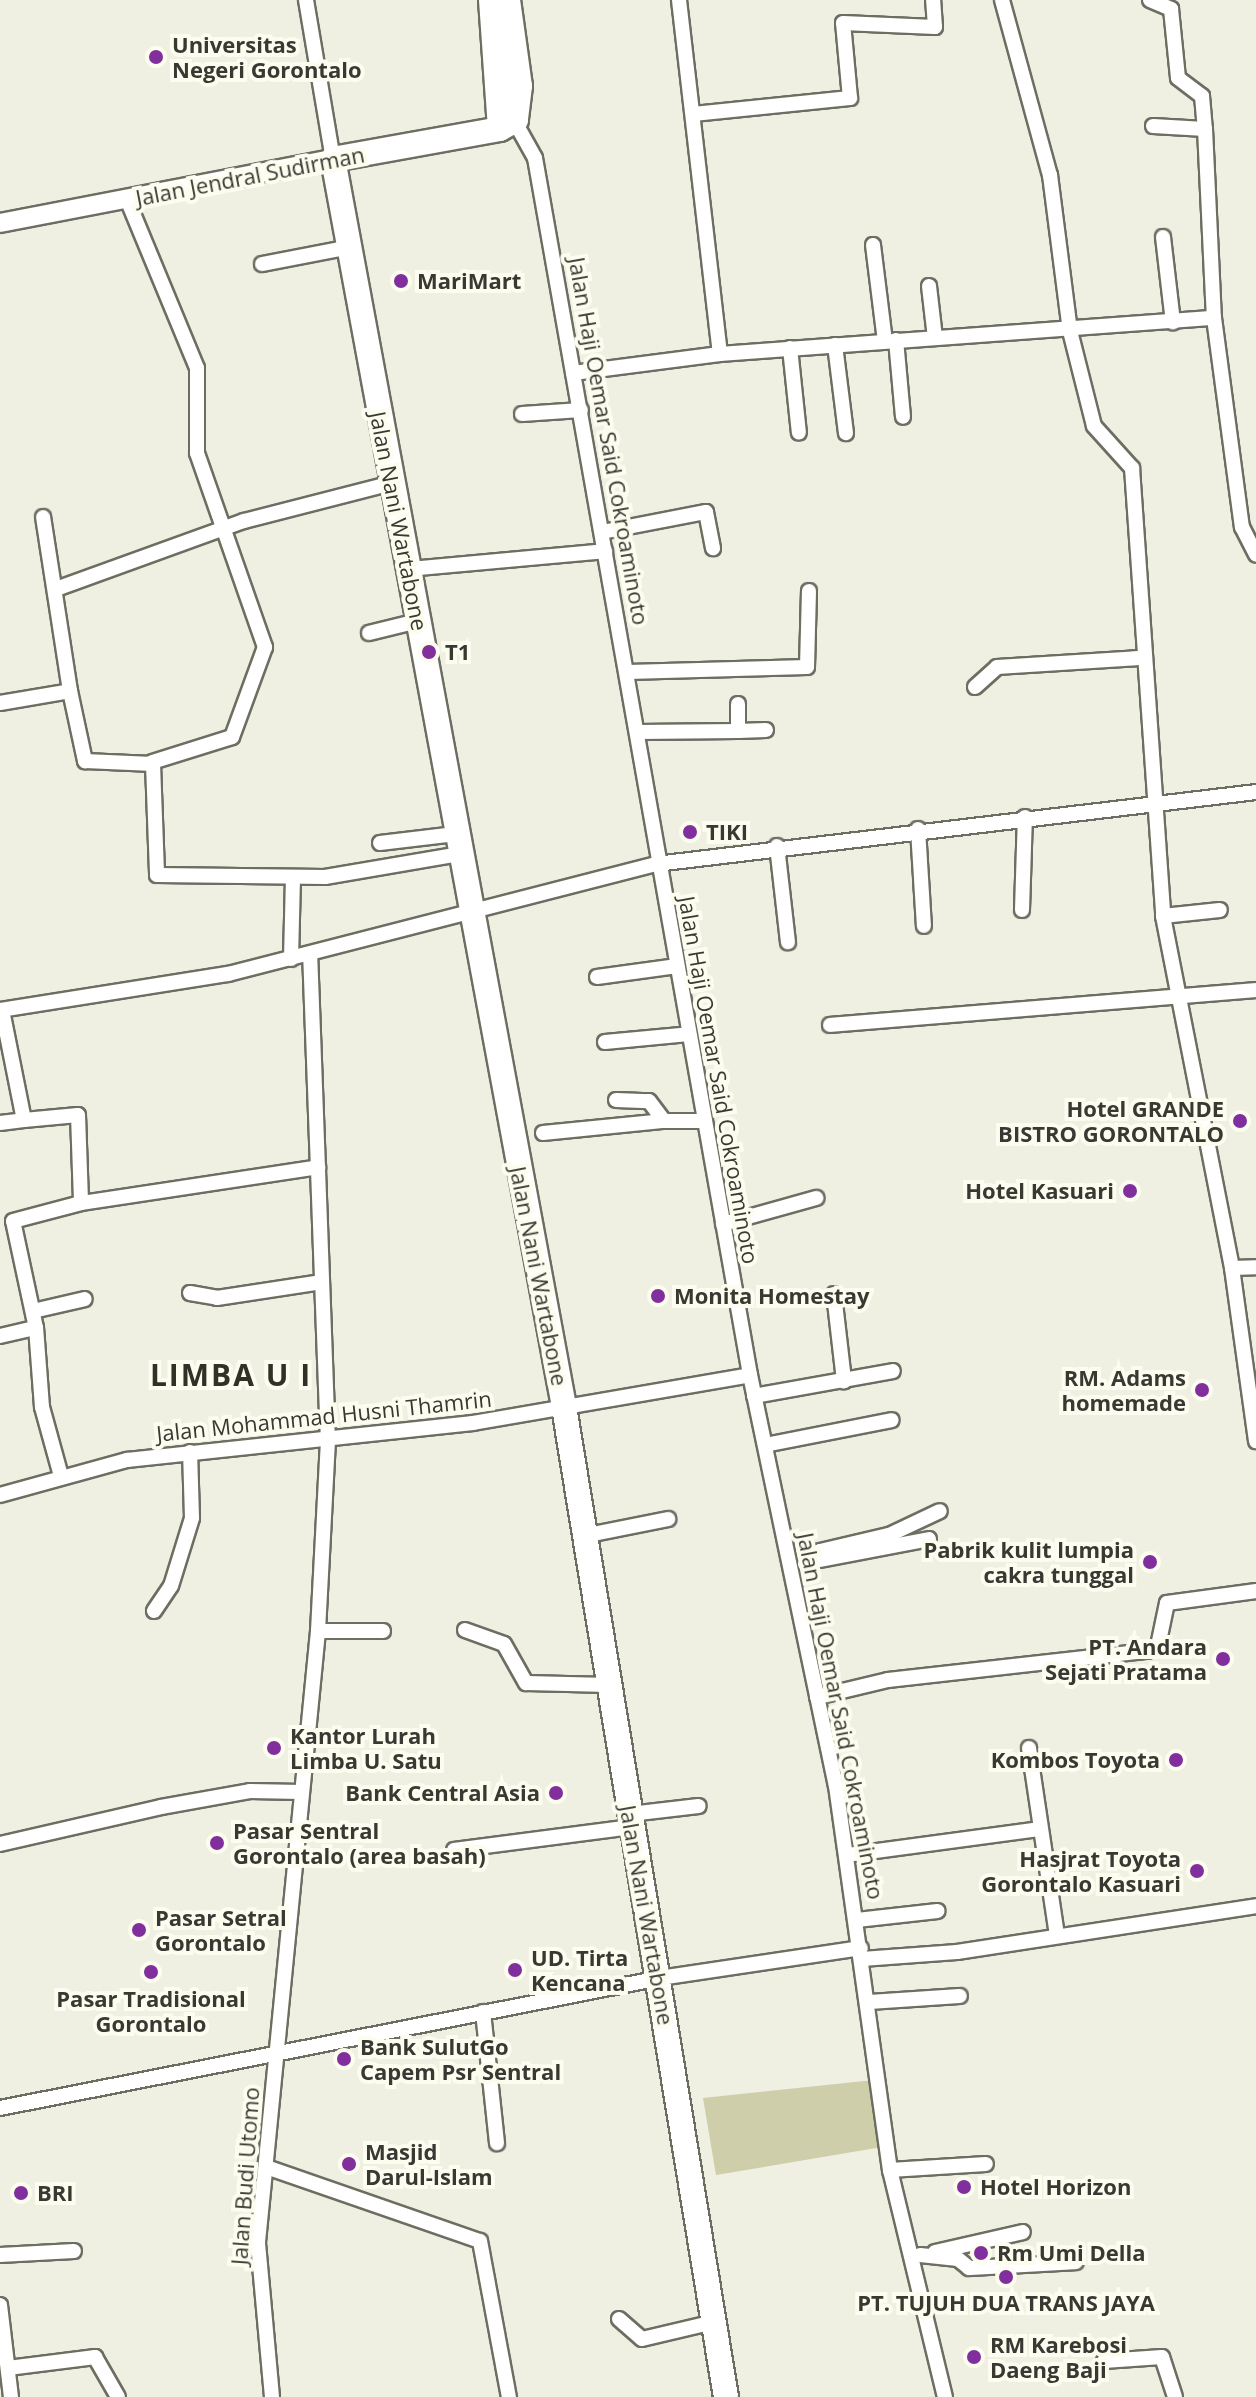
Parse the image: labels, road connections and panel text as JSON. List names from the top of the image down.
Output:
{
  "streets": {
    "main road": ["Jalan Jendral Sudirman", "Jalan Nani Wartabone"],
    "street": ["Jalan Haji Oemar Said Cokroaminoto", "Jalan Mohammad Husni Thamrin", "Jalan Budi Utomo"]
  },
  "crossings": [
    ["Jalan Jendral Sudirman", "Jalan Haji Oemar Said Cokroaminoto"],
    ["Jalan Jendral Sudirman", "Jalan Nani Wartabone"],
    ["Jalan Haji Oemar Said Cokroaminoto", "Jalan Mohammad Husni Thamrin"],
    ["Jalan Nani Wartabone", "Jalan Mohammad Husni Thamrin"],
    ["Jalan Mohammad Husni Thamrin", "Jalan Budi Utomo"]
  ],
  "districts": ["LIMBA U I"],
  "places": [
    "Universitas Negeri Gorontalo",
    "MariMart",
    "T1",
    "TIKI",
    "Hotel GRANDE BISTRO GORONTALO",
    "Hotel Kasuari",
    "Monita Homestay",
    "RM. Adams homemade",
    "Pabrik kulit lumpia cakra tunggal",
    "PT. Andara Sejati Pratama",
    "Kantor Lurah Limba U. Satu",
    "Kombos Toyota",
    "Bank Central Asia",
    "Pasar Sentral Gorontalo (area basah)",
    "Hasjrat Toyota Gorontalo Kasuari",
    "Pasar Setral Gorontalo",
    "UD. Tirta Kencana",
    "Pasar Tradisional Gorontalo",
    "Bank SulutGo Capem Psr Sentral",
    "Masjid Darul-Islam",
    "Hotel Horizon",
    "BRI",
    "Rm Umi Della",
    "PT. TUJUH DUA TRANS JAYA",
    "RM Karebosi Daeng Baji"
  ]
}
